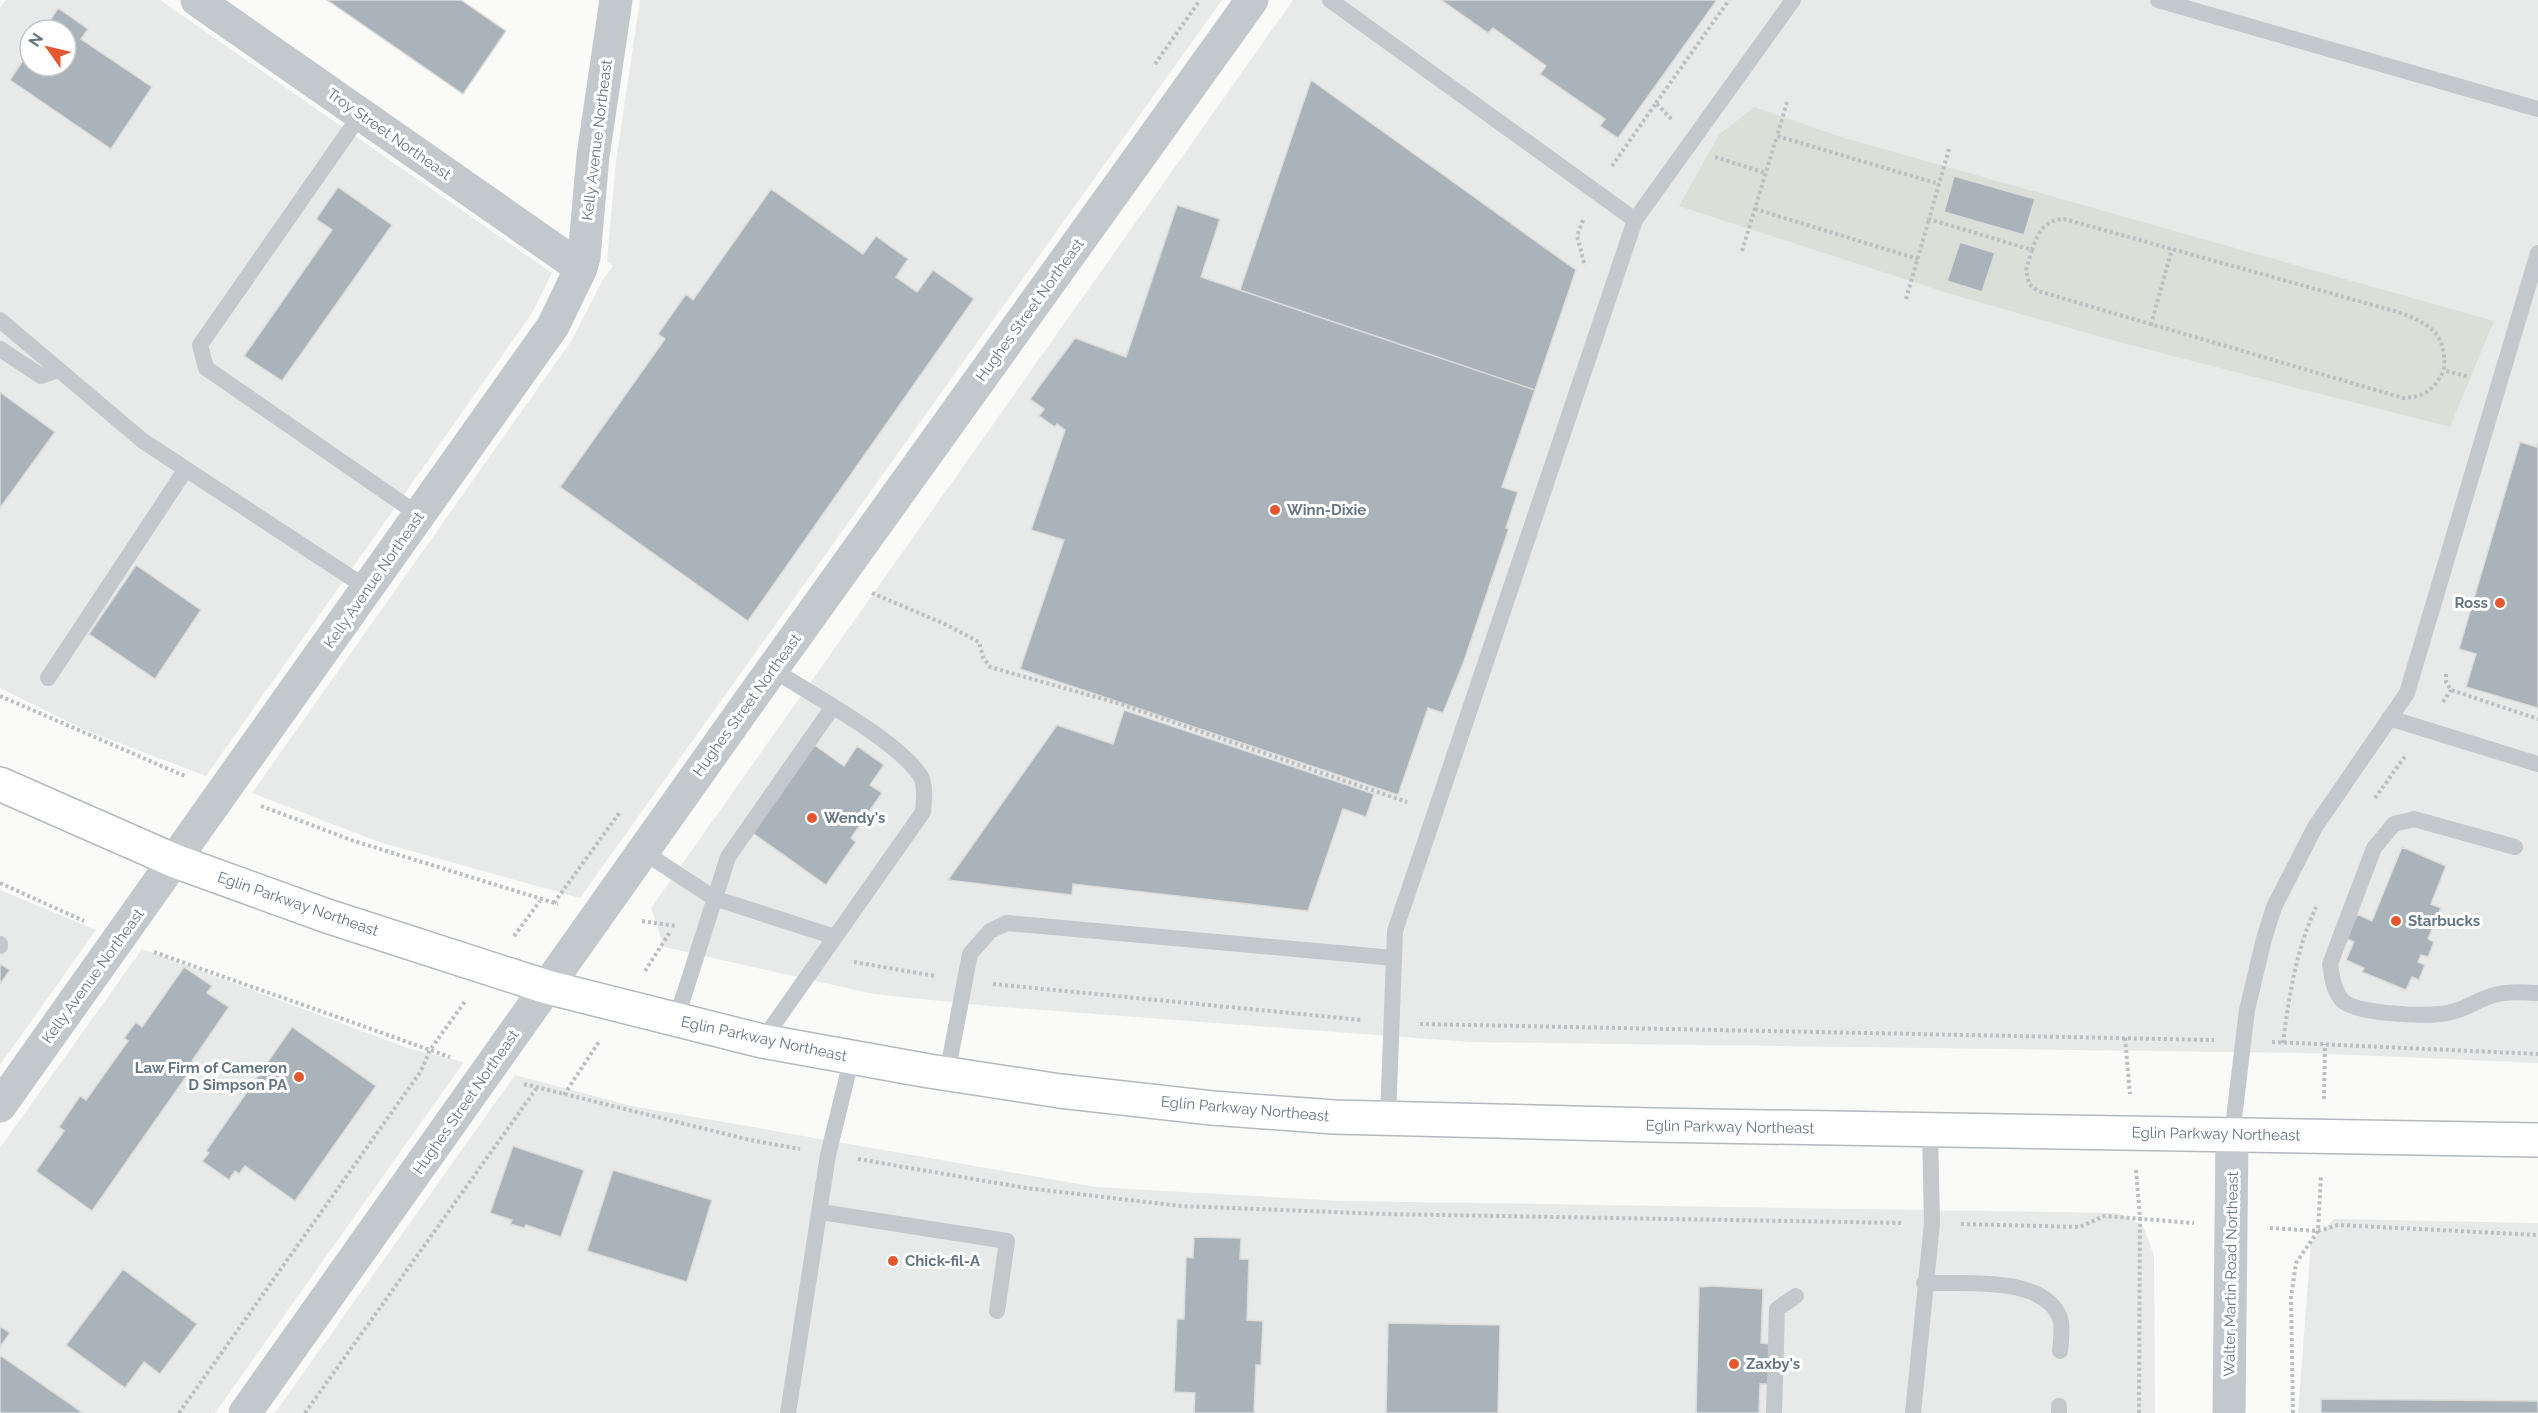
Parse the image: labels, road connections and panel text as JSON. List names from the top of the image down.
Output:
{
  "streets": {
    "highway": ["Eglin Parkway Northeast"],
    "street": [
      "Troy Street Northeast",
      "Kelly Avenue Northeast",
      "Hughes Street Northeast",
      "Walter Martin Road Northeast"
    ]
  },
  "crossings": [
    ["Troy Street Northeast", "Kelly Avenue Northeast"],
    ["Kelly Avenue Northeast", "Eglin Parkway Northeast"],
    ["Hughes Street Northeast", "Eglin Parkway Northeast"],
    ["Eglin Parkway Northeast", "Walter Martin Road Northeast"]
  ],
  "places": [
    "Winn-Dixie",
    "Ross",
    "Wendy's",
    "Starbucks",
    "Law Firm of Cameron D Simpson PA",
    "Chick-fil-A",
    "Zaxby's"
  ],
  "north": "top left"
}
